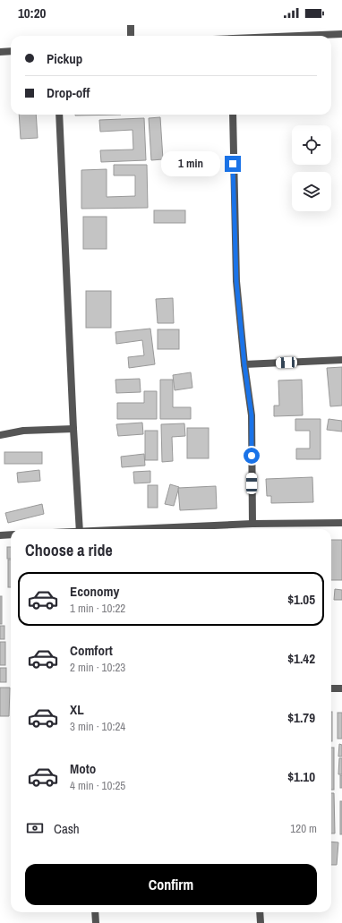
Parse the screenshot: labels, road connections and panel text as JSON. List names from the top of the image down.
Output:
{
  "page": {
    "status": "10:20",
    "banner": ["Pickup", "Drop-off"],
    "bubble": "1 min",
    "heading": "Choose a ride",
    "list": [
      {
        "name": "Economy",
        "note": "1 min · 10:22",
        "value": "$1.05"
      },
      {
        "name": "Comfort",
        "note": "2 min · 10:23",
        "value": "$1.42"
      },
      {
        "name": "XL",
        "note": "3 min · 10:24",
        "value": "$1.79"
      },
      {
        "name": "Moto",
        "note": "4 min · 10:25",
        "value": "$1.10"
      }
    ],
    "pay": ["Cash", "120 m"],
    "buttons": "Confirm"
  }
}
